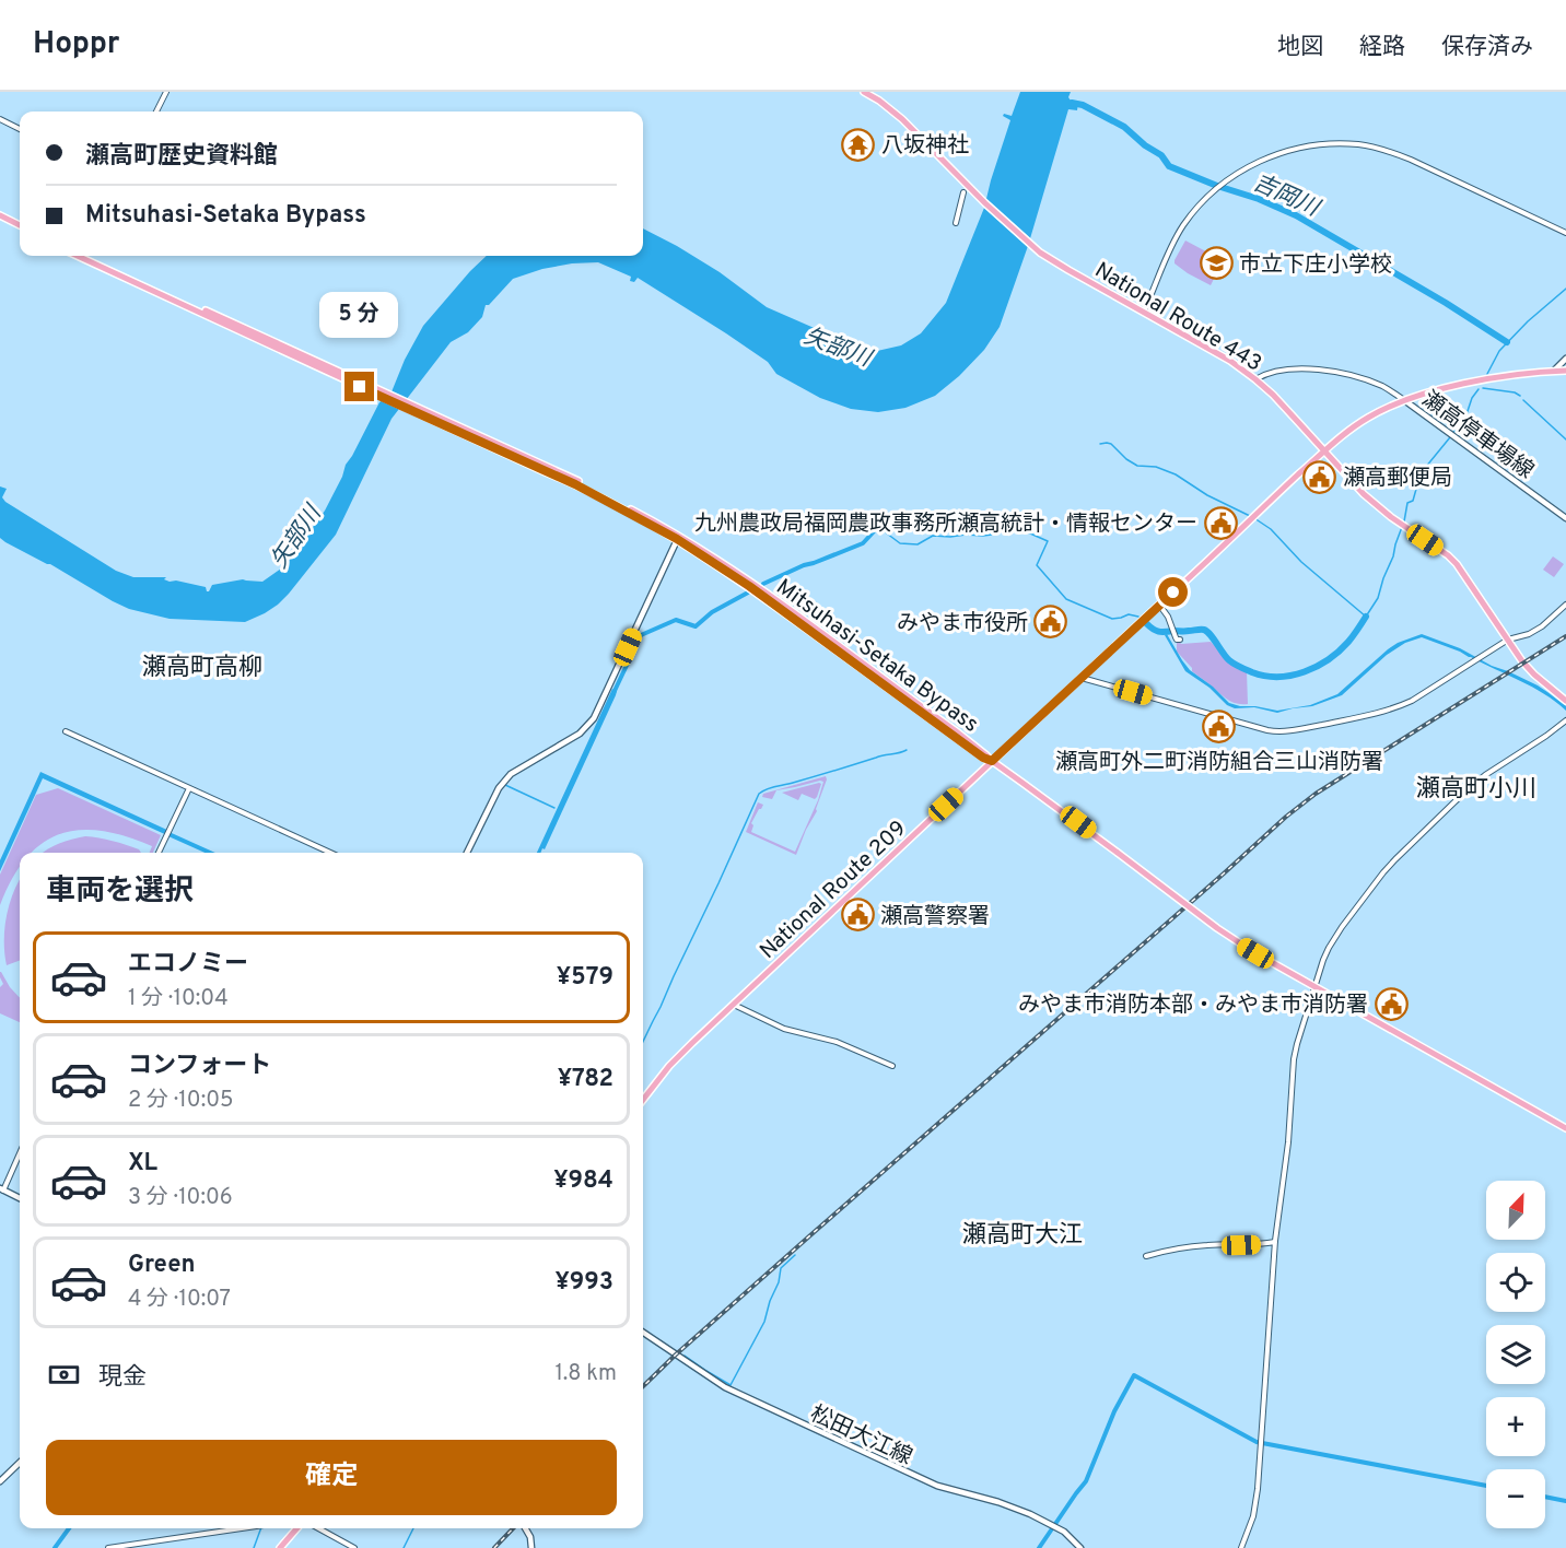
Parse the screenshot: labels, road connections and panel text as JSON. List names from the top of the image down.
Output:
{
  "streets": {
    "highway": ["National Route 443", "Mitsuhasi-Setaka Bypass", "National Route 209"],
    "main road": ["瀬高停車場線", "松田大江線"]
  },
  "crossings": [
    ["National Route 443", "National Route 209"],
    ["瀬高停車場線", "National Route 209"],
    ["Mitsuhasi-Setaka Bypass", "National Route 209"]
  ],
  "districts": ["瀬高町高柳", "瀬高町小川", "瀬高町大江"],
  "water": ["吉岡川", "矢部川"],
  "places": {
    "temple": ["八坂神社"],
    "school or university": ["市立下庄小学校"],
    "public building": [
      "瀬高郵便局",
      "九州農政局福岡農政事務所瀬高統計・情報センター",
      "みやま市役所",
      "瀬高町外二町消防組合三山消防署",
      "瀬高警察署",
      "みやま市消防本部・みやま市消防署"
    ]
  },
  "north": "top right",
  "page": {
    "header": "Hoppr",
    "nav": ["地図", "経路", "保存済み"],
    "banner": ["瀬高町歴史資料館", "Mitsuhasi-Setaka Bypass"],
    "bubble": "5 分",
    "heading": "車両を選択",
    "list": [
      {
        "name": "エコノミー",
        "note": "1 分 · 10:04",
        "value": "¥579"
      },
      {
        "name": "コンフォート",
        "note": "2 分 · 10:05",
        "value": "¥782"
      },
      {
        "name": "XL",
        "note": "3 分 · 10:06",
        "value": "¥984"
      },
      {
        "name": "Green",
        "note": "4 分 · 10:07",
        "value": "¥993"
      }
    ],
    "map_buttons": ["+", "−"],
    "pay": ["現金", "1.8 km"],
    "buttons": "確定"
  }
}
